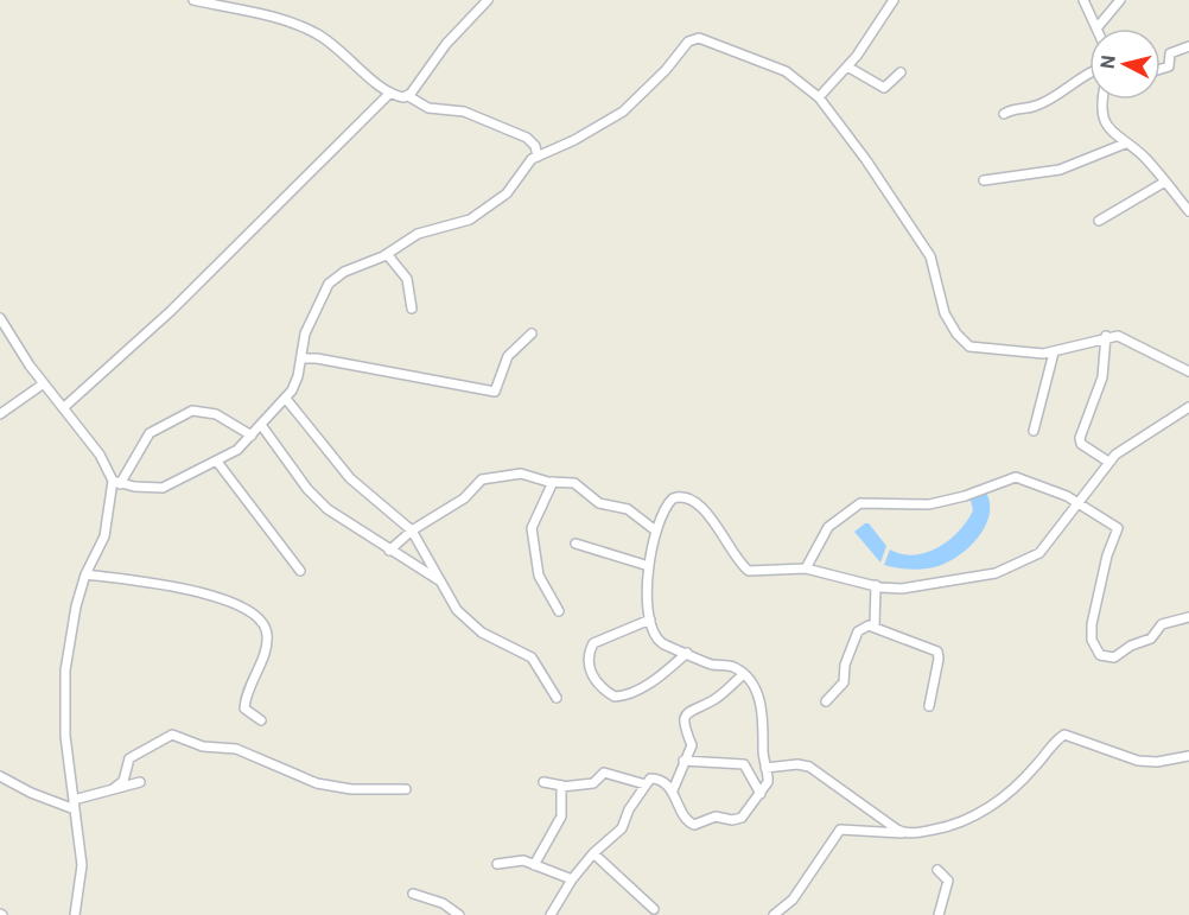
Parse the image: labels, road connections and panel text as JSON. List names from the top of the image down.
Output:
{
  "north": "left"
}
